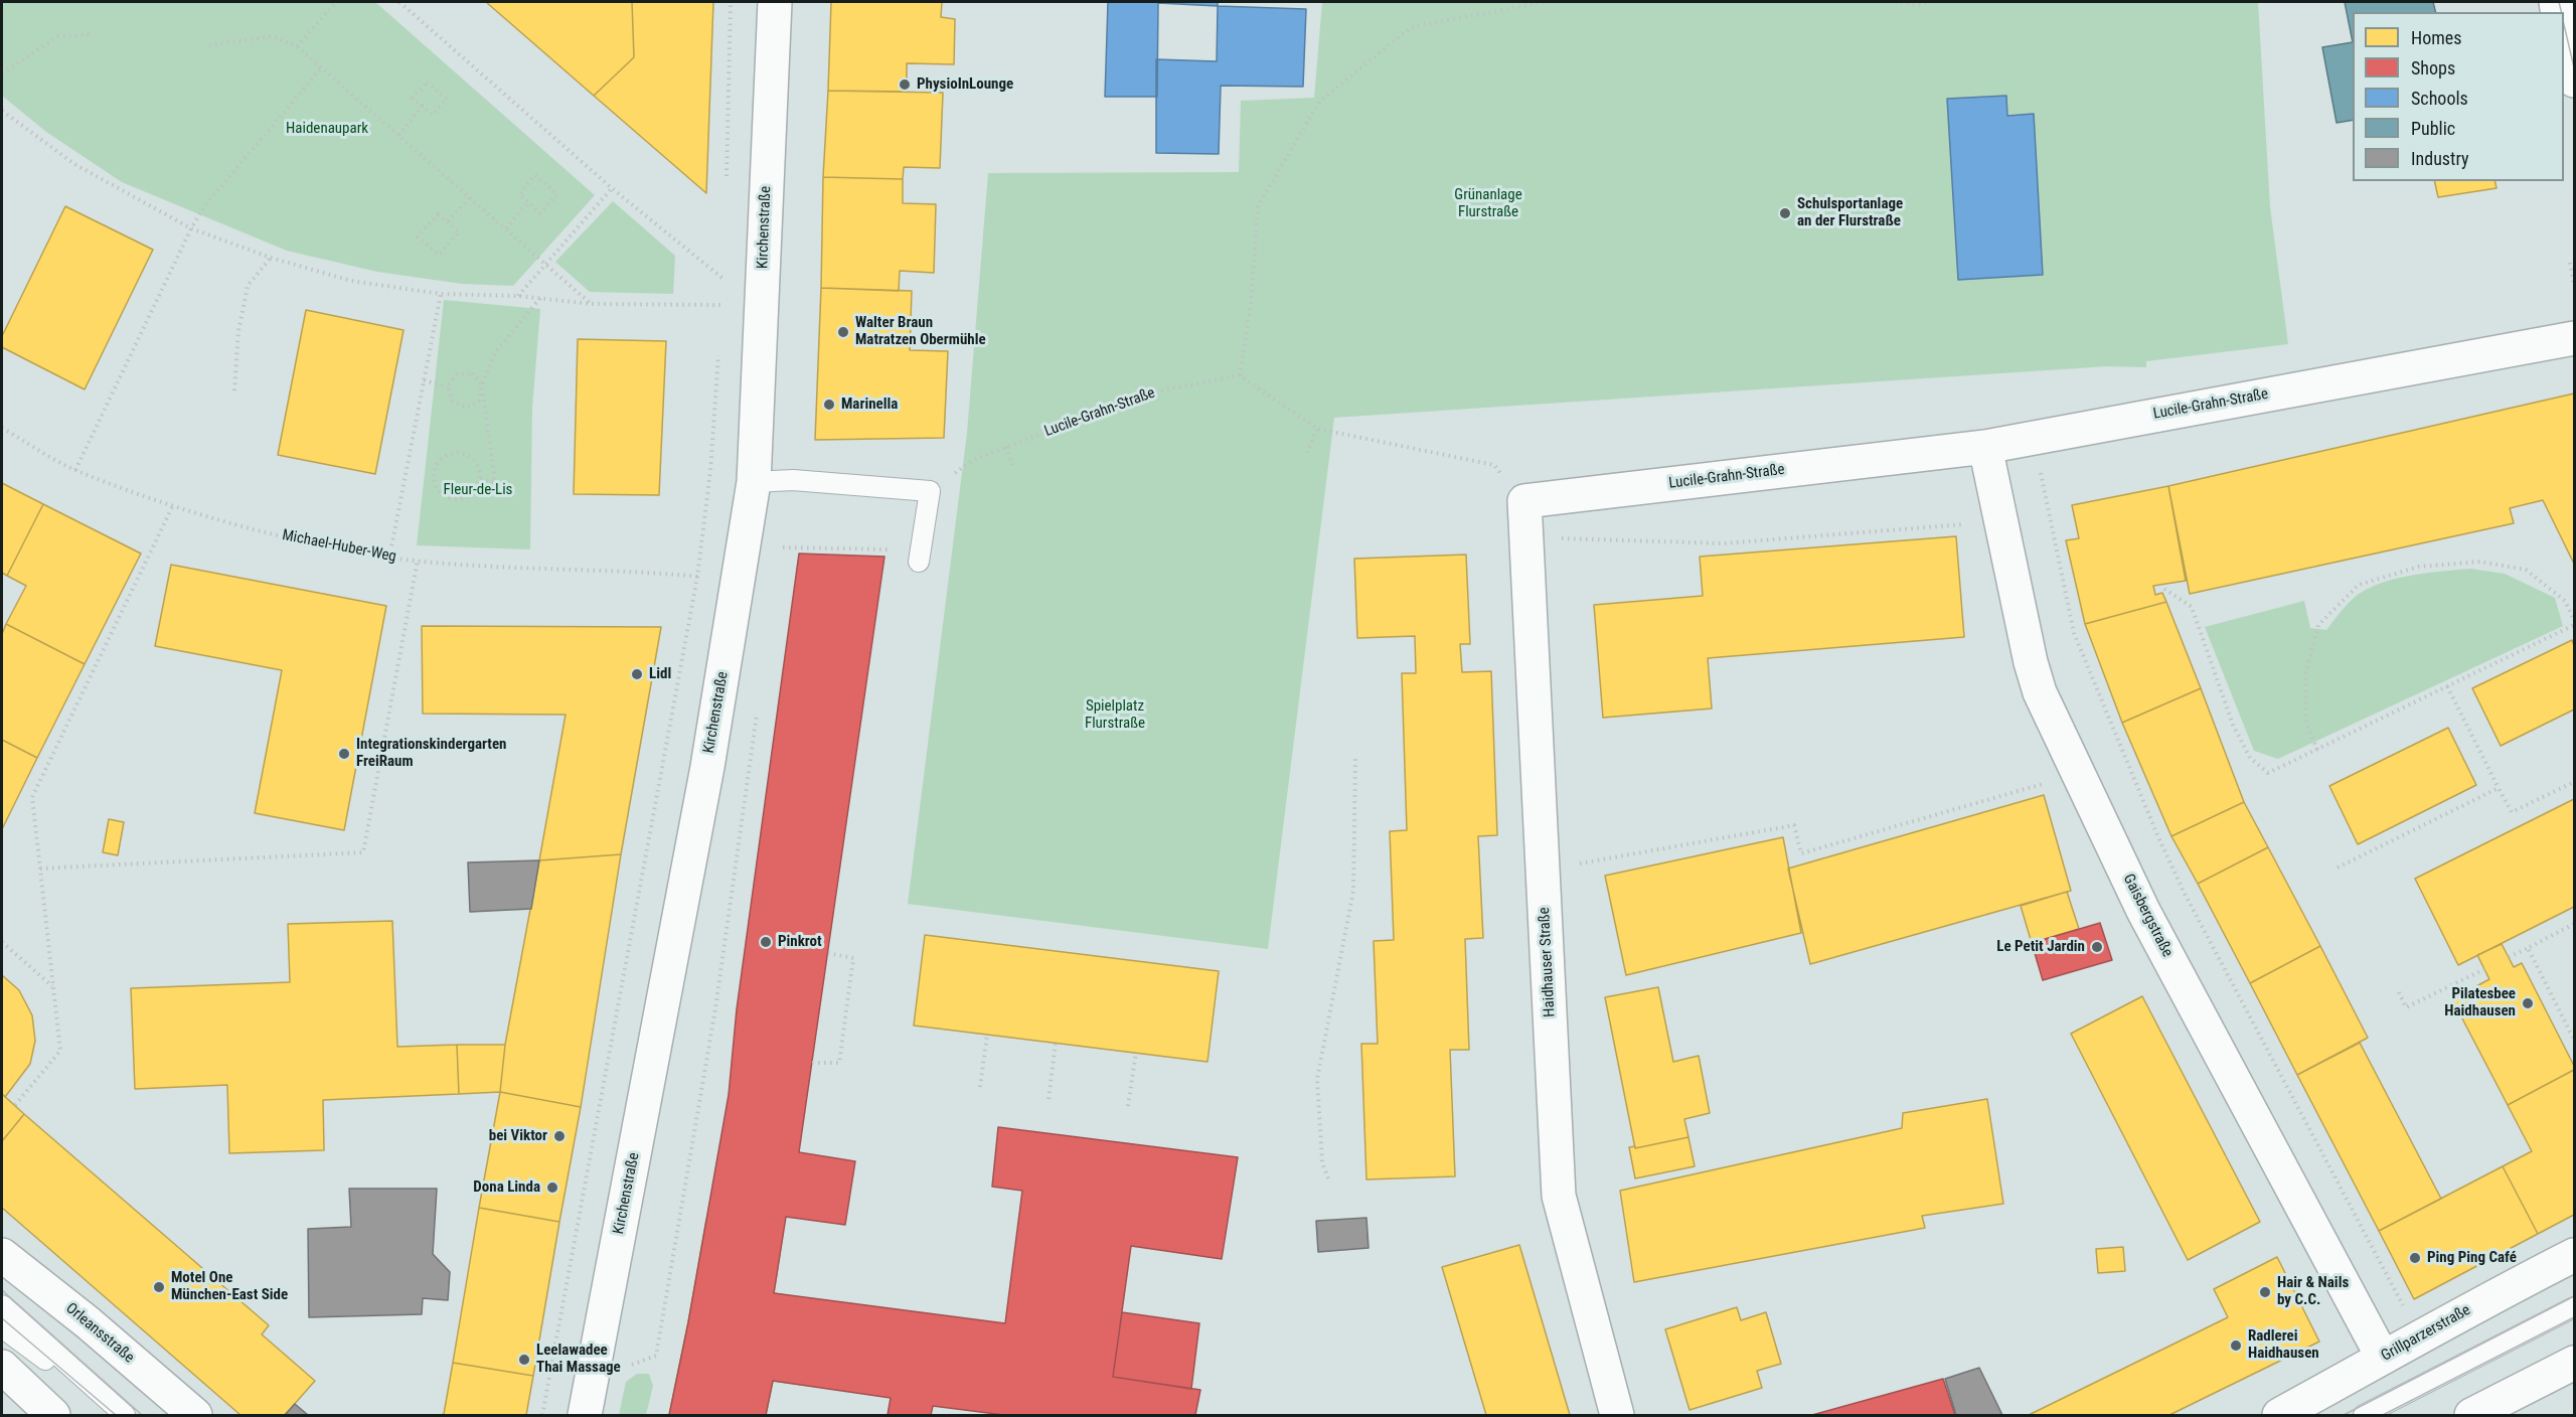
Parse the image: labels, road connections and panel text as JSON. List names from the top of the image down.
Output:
{
  "streets": {
    "street": [
      "Kirchenstraße",
      "Lucile-Grahn-Straße",
      "Gaisbergstraße",
      "Haidhauser Straße",
      "Orleansstraße",
      "Grillparzerstraße"
    ],
    "path": ["Michael-Huber-Weg"]
  },
  "crossings": [
    ["Lucile-Grahn-Straße", "Gaisbergstraße"],
    ["Lucile-Grahn-Straße", "Haidhauser Straße"],
    ["Gaisbergstraße", "Grillparzerstraße"]
  ],
  "parks": [
    "Haidenaupark",
    "Grünanlage Flurstraße",
    "Fleur-de-Lis",
    "Spielplatz Flurstraße"
  ],
  "places": [
    "PhysioInLounge",
    "Schulsportanlage an der Flurstraße",
    "Walter Braun Matratzen Obermühle",
    "Marinella",
    "Lidl",
    "Integrationskindergarten FreiRaum",
    "Pinkrot",
    "Le Petit Jardin",
    "Pilatesbee Haidhausen",
    "bei Viktor",
    "Dona Linda",
    "Ping Ping Café",
    "Motel One München-East Side",
    "Hair & Nails by C.C.",
    "Radlerei Haidhausen",
    "Leelawadee Thai Massage"
  ],
  "legend": [
    "Homes",
    "Shops",
    "Schools",
    "Public",
    "Industry"
  ]
}
